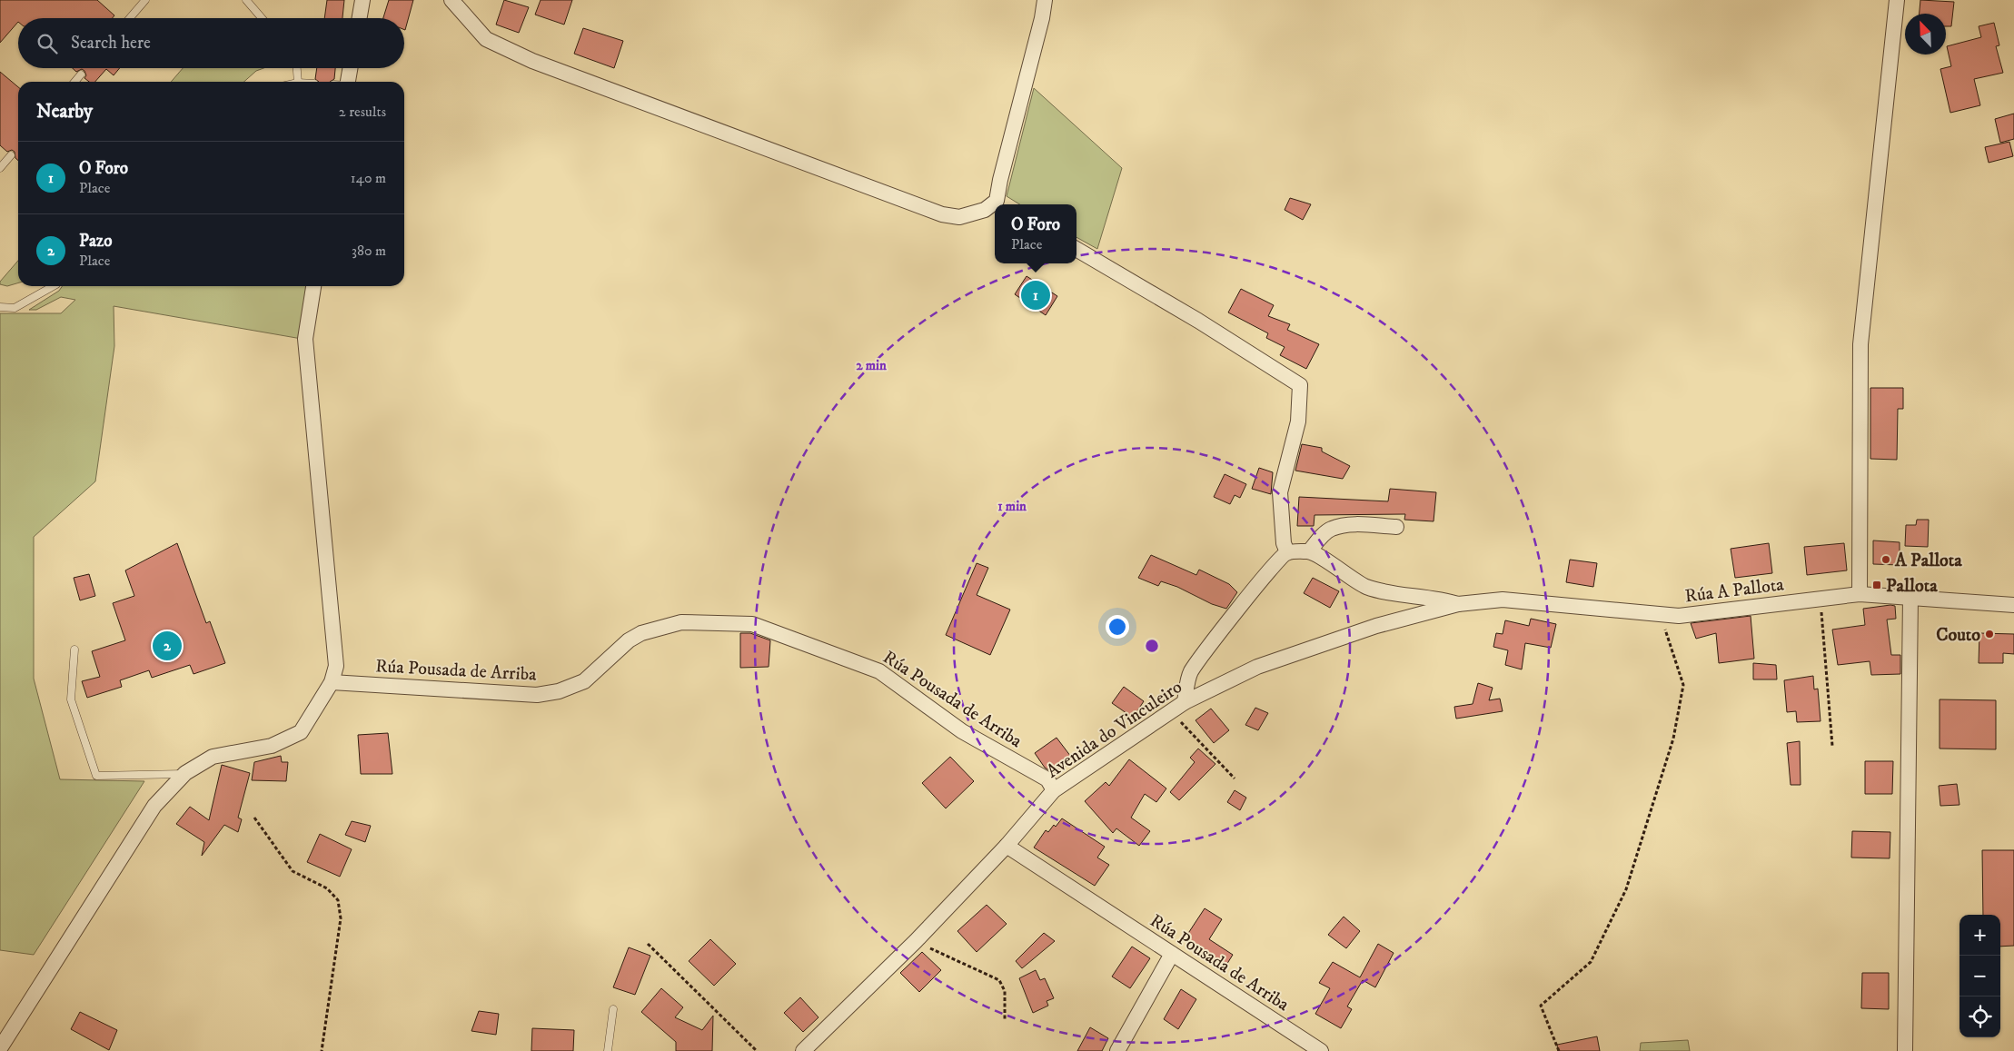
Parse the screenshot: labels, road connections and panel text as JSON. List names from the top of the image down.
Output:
{
  "streets": {
    "street": ["Rúa A Pallota", "Rúa Pousada de Arriba", "Avenida do Vinculeiro"]
  },
  "crossings": [
    ["Rúa A Pallota", "Avenida do Vinculeiro"],
    ["Rúa Pousada de Arriba", "Avenida do Vinculeiro"]
  ],
  "places": {
    "other": ["A Pallota", "Couto"],
    "transit": ["Pallota"]
  },
  "north": "top left",
  "page": {
    "search": "Search here",
    "heading": ["Nearby", "2 results"],
    "list": [
      {
        "mark": "1",
        "name": "O Foro",
        "note": "Place",
        "value": "140 m"
      },
      {
        "mark": "2",
        "name": "Pazo",
        "note": "Place",
        "value": "380 m"
      }
    ],
    "popup": ["O Foro", "Place"],
    "pins": ["1", "2"],
    "map_buttons": ["+", "−"]
  },
  "rings": ["2 min", "1 min"]
}
